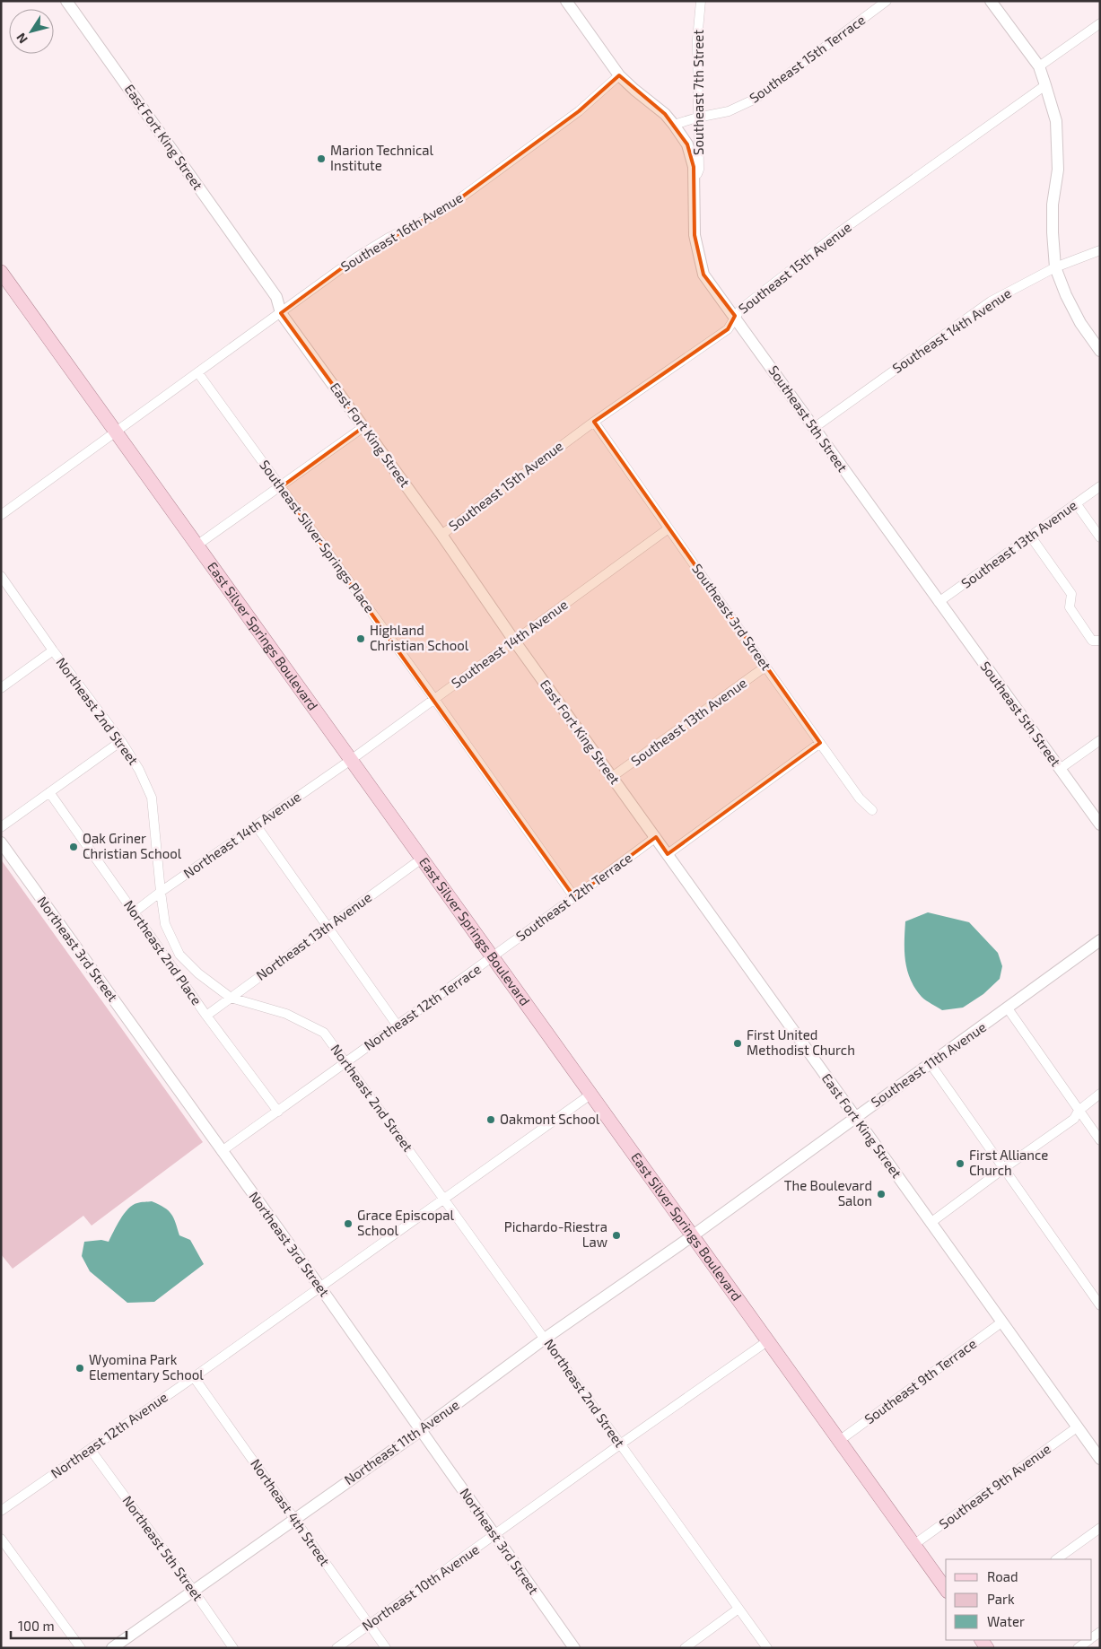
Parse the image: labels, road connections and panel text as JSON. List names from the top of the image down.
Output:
{
  "streets": {
    "main road": ["East Silver Springs Boulevard"],
    "street": [
      "Southeast 15th Terrace",
      "Southeast 7th Street",
      "East Fort King Street",
      "Southeast 16th Avenue",
      "Southeast 15th Avenue",
      "Southeast 14th Avenue",
      "Southeast 5th Street",
      "Southeast Silver Springs Place",
      "Southeast 13th Avenue",
      "Southeast 3rd Street",
      "Northeast 2nd Street",
      "Northeast 14th Avenue",
      "Southeast 12th Terrace",
      "Northeast 13th Avenue",
      "Northeast 3rd Street",
      "Northeast 2nd Place",
      "Northeast 12th Terrace",
      "Southeast 11th Avenue",
      "Southeast 9th Terrace",
      "Northeast 12th Avenue",
      "Northeast 11th Avenue",
      "Southeast 9th Avenue",
      "Northeast 4th Street",
      "Northeast 5th Street",
      "Northeast 10th Avenue"
    ]
  },
  "crossings": [
    ["Southeast 15th Terrace", "Southeast 7th Street"],
    ["Southeast 15th Terrace", "Southeast 5th Street"],
    ["Southeast 7th Street", "Southeast 5th Street"],
    ["East Fort King Street", "Southeast 16th Avenue"],
    ["East Fort King Street", "Southeast 15th Avenue"],
    ["East Fort King Street", "Southeast 14th Avenue"],
    ["East Fort King Street", "Southeast 13th Avenue"],
    ["East Fort King Street", "Southeast 12th Terrace"],
    ["East Fort King Street", "Southeast 11th Avenue"],
    ["East Fort King Street", "Southeast 9th Terrace"],
    ["East Fort King Street", "Southeast 9th Avenue"],
    ["Southeast 16th Avenue", "Southeast 5th Street"],
    ["Southeast 16th Avenue", "Southeast Silver Springs Place"],
    ["Southeast 16th Avenue", "East Silver Springs Boulevard"],
    ["Southeast 15th Avenue", "Southeast 5th Street"],
    ["Southeast 15th Avenue", "Southeast 3rd Street"],
    ["Southeast 14th Avenue", "Southeast 5th Street"],
    ["Southeast 14th Avenue", "Southeast Silver Springs Place"],
    ["Southeast 14th Avenue", "Southeast 3rd Street"],
    ["Southeast 14th Avenue", "East Silver Springs Boulevard"],
    ["Southeast 14th Avenue", "Northeast 14th Avenue"],
    ["Southeast 5th Street", "Southeast 13th Avenue"],
    ["Southeast Silver Springs Place", "Southeast 12th Terrace"],
    ["Southeast 13th Avenue", "Southeast 3rd Street"],
    ["East Silver Springs Boulevard", "Northeast 14th Avenue"],
    ["East Silver Springs Boulevard", "Southeast 12th Terrace"],
    ["East Silver Springs Boulevard", "Northeast 13th Avenue"],
    ["East Silver Springs Boulevard", "Northeast 12th Terrace"],
    ["East Silver Springs Boulevard", "Southeast 11th Avenue"],
    ["East Silver Springs Boulevard", "Southeast 9th Terrace"],
    ["East Silver Springs Boulevard", "Northeast 12th Avenue"],
    ["East Silver Springs Boulevard", "Northeast 11th Avenue"],
    ["East Silver Springs Boulevard", "Southeast 9th Avenue"],
    ["East Silver Springs Boulevard", "Northeast 10th Avenue"],
    ["Northeast 2nd Street", "Northeast 14th Avenue"],
    ["Northeast 2nd Street", "Northeast 13th Avenue"],
    ["Northeast 2nd Street", "Northeast 12th Terrace"],
    ["Northeast 2nd Street", "Northeast 12th Avenue"],
    ["Northeast 2nd Street", "Northeast 11th Avenue"],
    ["Northeast 2nd Street", "Northeast 10th Avenue"],
    ["Northeast 14th Avenue", "Northeast 2nd Place"],
    ["Southeast 12th Terrace", "Northeast 12th Terrace"],
    ["Northeast 13th Avenue", "Northeast 2nd Place"],
    ["Northeast 3rd Street", "Northeast 12th Terrace"],
    ["Northeast 3rd Street", "Northeast 12th Avenue"],
    ["Northeast 3rd Street", "Northeast 11th Avenue"],
    ["Northeast 3rd Street", "Northeast 10th Avenue"],
    ["Northeast 2nd Place", "Northeast 12th Terrace"],
    ["Southeast 11th Avenue", "Northeast 11th Avenue"],
    ["Northeast 12th Avenue", "Northeast 4th Street"],
    ["Northeast 12th Avenue", "Northeast 5th Street"],
    ["Northeast 11th Avenue", "Northeast 4th Street"],
    ["Northeast 11th Avenue", "Northeast 5th Street"],
    ["Northeast 4th Street", "Northeast 10th Avenue"]
  ],
  "places": [
    "Marion Technical Institute",
    "Highland Christian School",
    "Oak Griner Christian School",
    "First United Methodist Church",
    "Oakmont School",
    "First Alliance Church",
    "The Boulevard Salon",
    "Grace Episcopal School",
    "Pichardo-Riestra Law",
    "Wyomina Park Elementary School"
  ],
  "legend": ["Road", "Park", "Water"],
  "scale_bar": "100 m",
  "north": "bottom left"
}
